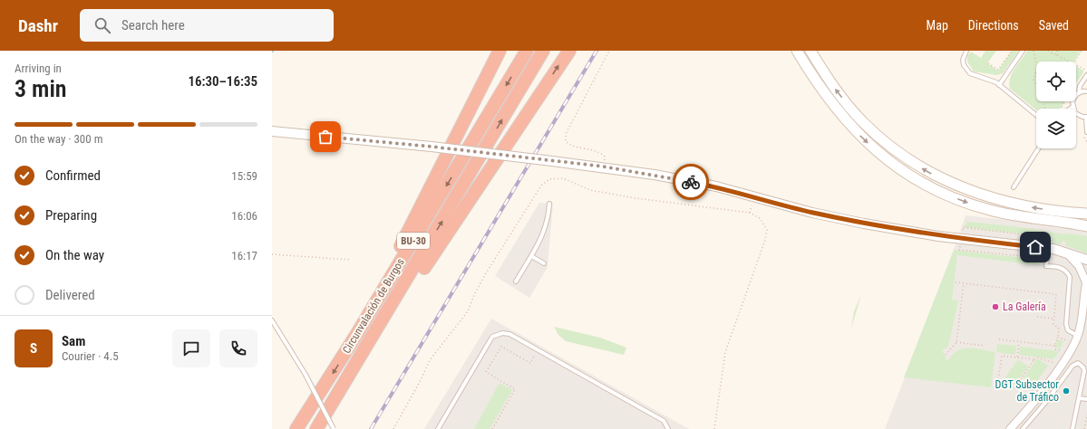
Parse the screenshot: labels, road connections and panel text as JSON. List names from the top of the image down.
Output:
{
  "streets": {
    "highway": ["BU-30", "Circunvalación de Burgos"]
  },
  "places": ["La Galería", "DGT Subsector de Tráfico"],
  "page": {
    "header": "Dashr",
    "search": "Search here",
    "nav": ["Map", "Directions", "Saved"],
    "heading": ["3 min", "Arriving in", "16:30–16:35"],
    "panel": ["Sam", "Courier · 4.5"],
    "bar": "On the way · 300 m",
    "list": [
      ["Confirmed", "15:59"],
      ["Preparing", "16:06"],
      ["On the way", "16:17"],
      "Delivered"
    ],
    "round": "S"
  }
}
